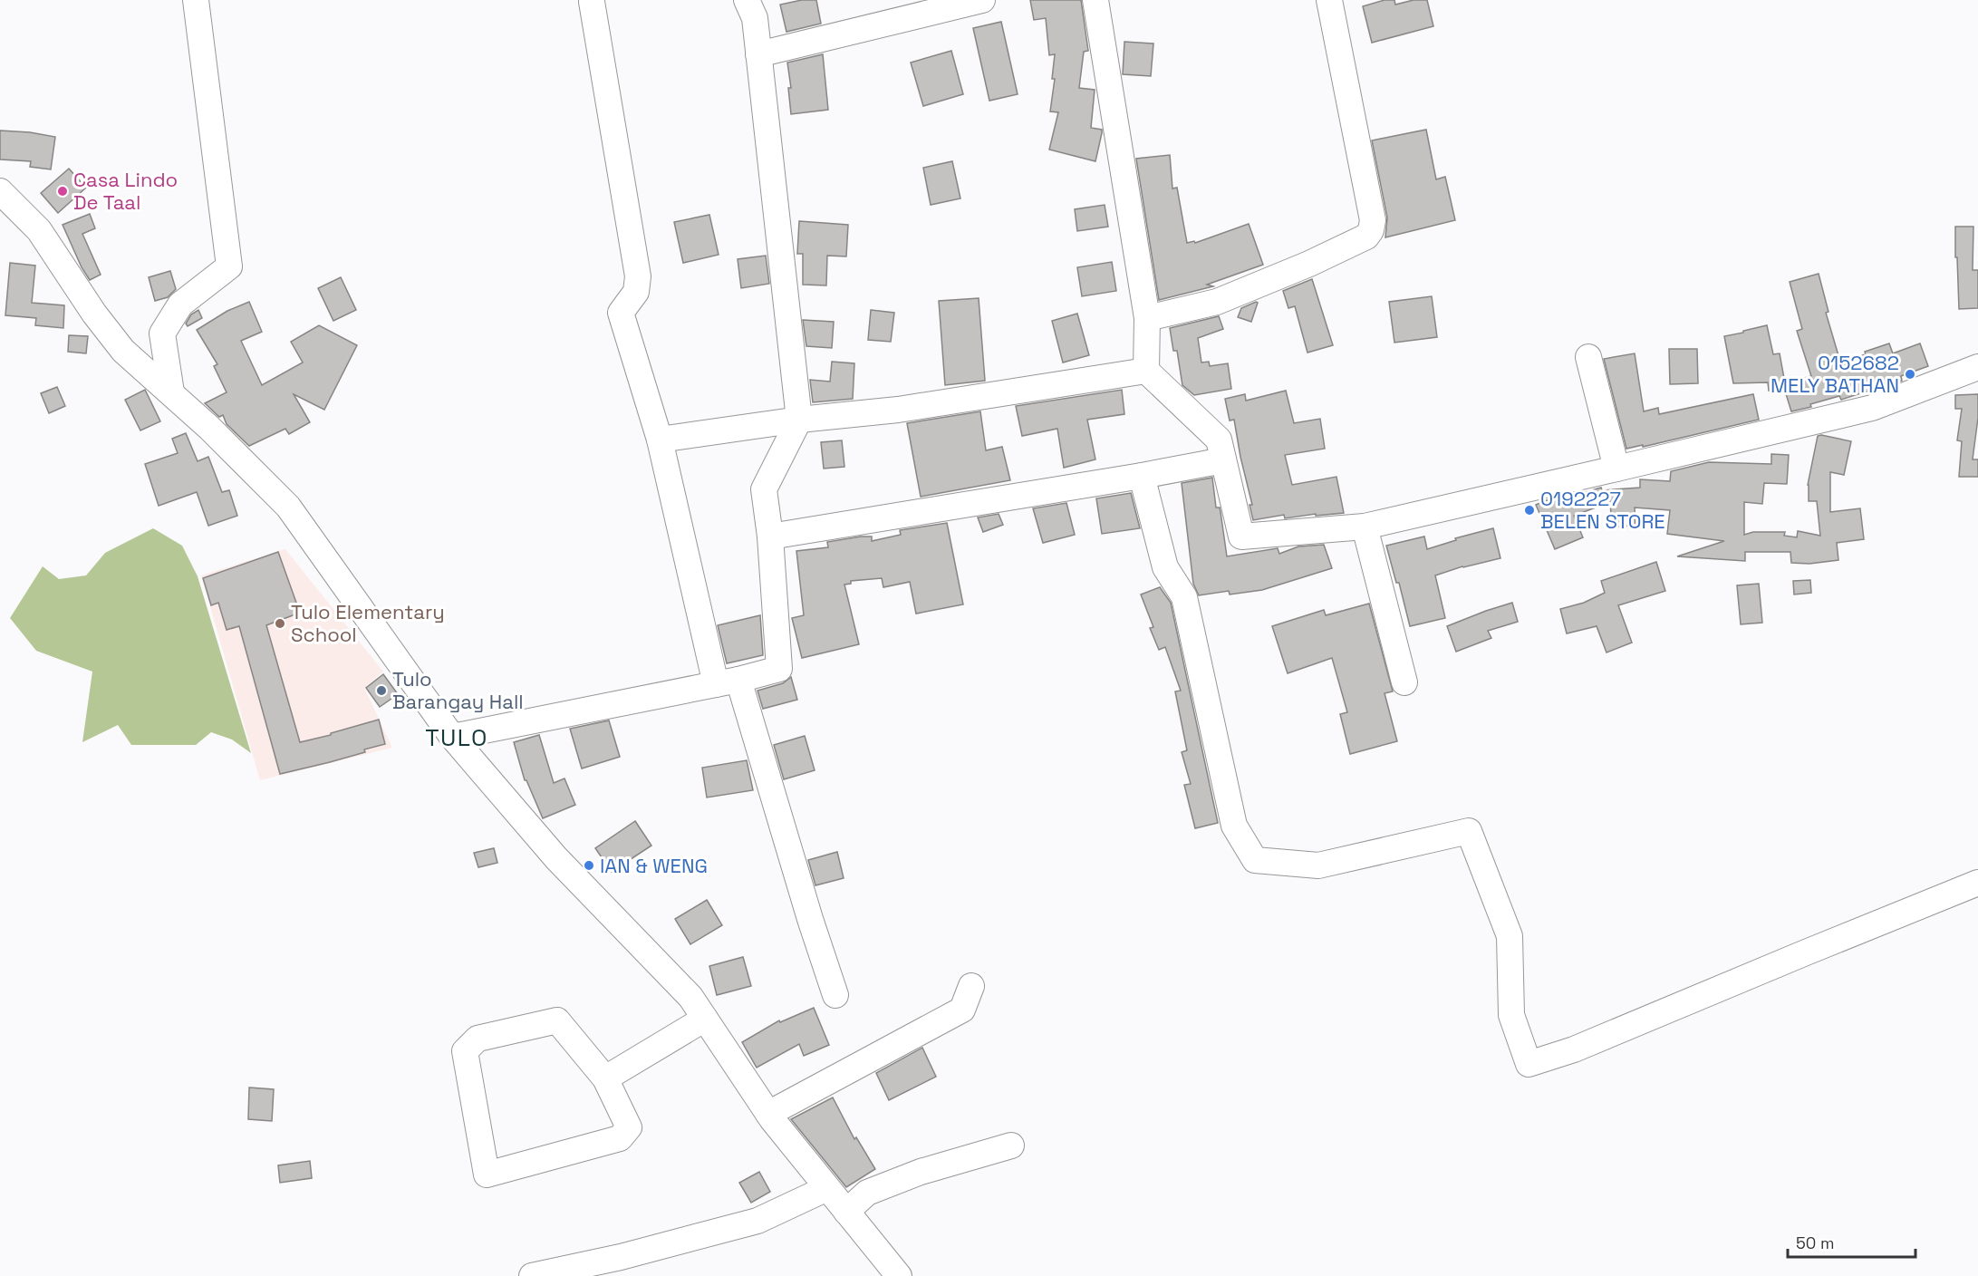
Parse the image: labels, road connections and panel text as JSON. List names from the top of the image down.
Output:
{
  "districts": ["TULO"],
  "places": [
    "Casa Lindo De Taal",
    "0152682 MELY BATHAN",
    "0192227 BELEN STORE",
    "Tulo Elementary School",
    "Tulo Barangay Hall",
    "IAN & WENG"
  ],
  "scale_bar": "50 m"
}
